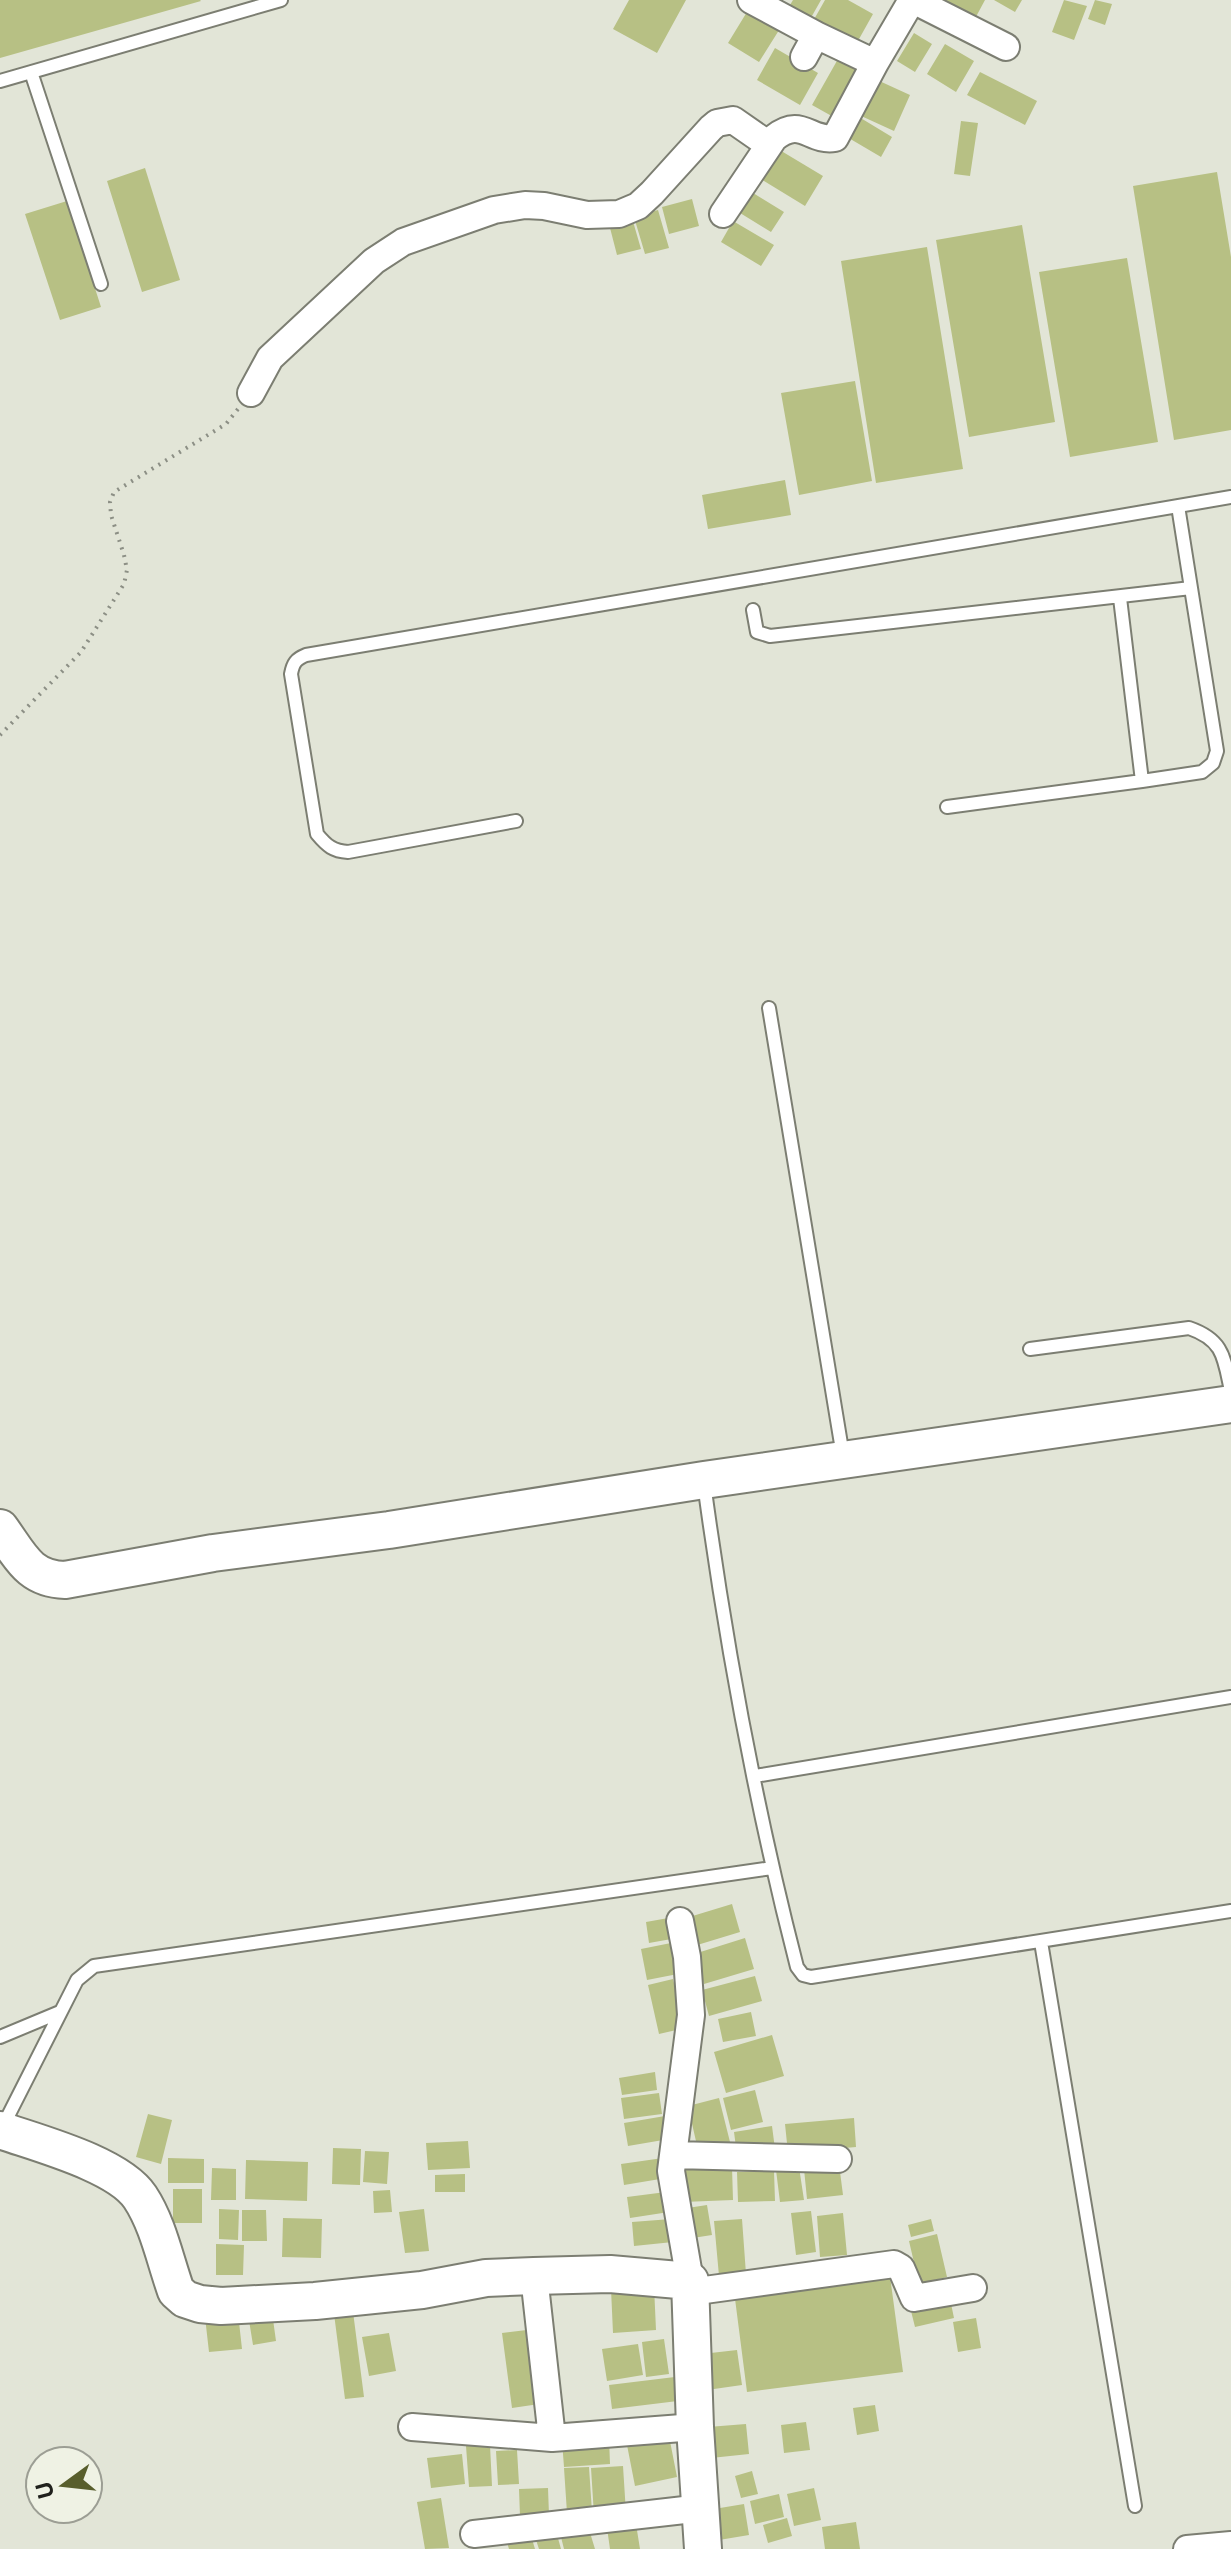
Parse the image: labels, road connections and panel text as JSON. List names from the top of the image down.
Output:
{
  "north": "left"
}
